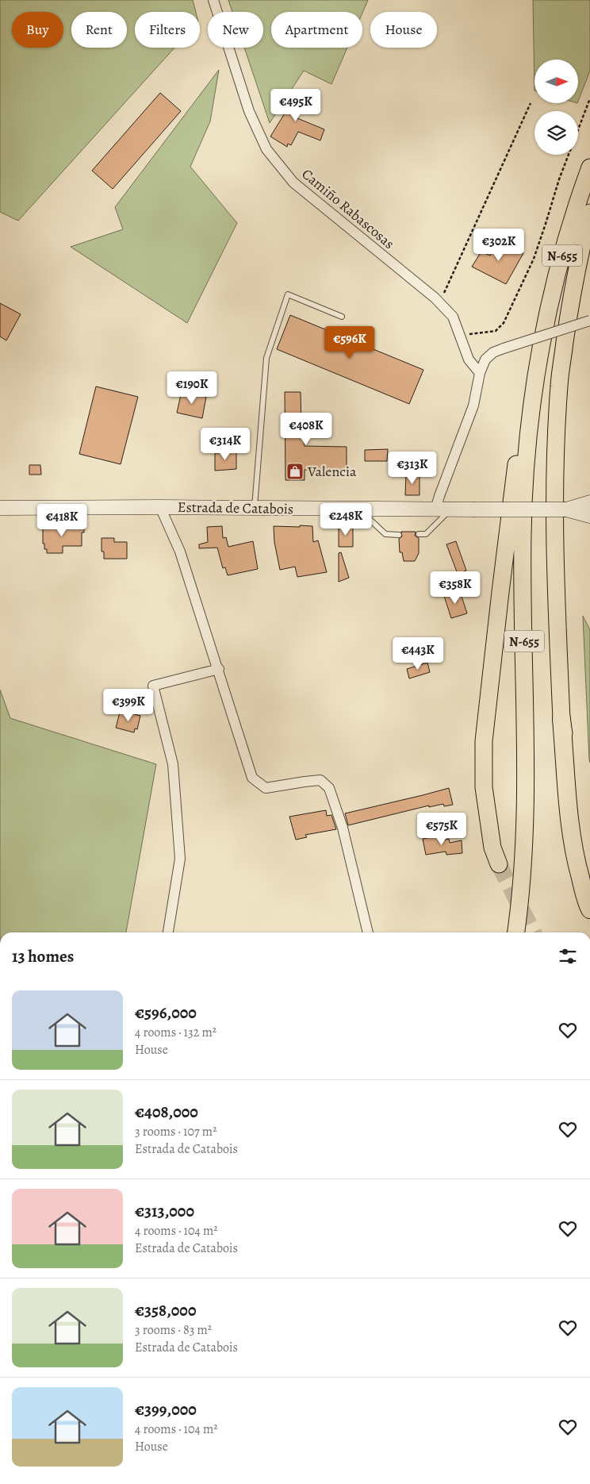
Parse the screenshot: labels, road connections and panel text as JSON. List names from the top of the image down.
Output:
{
  "streets": {
    "highway": ["N-655"],
    "main road": ["Estrada de Catabois"],
    "street": ["Camiño Rabascosas"]
  },
  "places": {
    "shop": ["Valencia"]
  },
  "north": "right",
  "page": {
    "chip": [
      "Buy",
      "Rent",
      "Filters",
      "New",
      "Apartment",
      "House"
    ],
    "price": [
      "€495K",
      "€302K",
      "€596K",
      "€190K",
      "€408K",
      "€314K",
      "€313K",
      "€248K",
      "€418K",
      "€358K",
      "€443K",
      "€399K",
      "€575K"
    ],
    "heading": "13 homes",
    "list": [
      {
        "name": "€596,000",
        "note": "4 rooms · 132 m² · House"
      },
      {
        "name": "€408,000",
        "note": "3 rooms · 107 m² · Estrada de Catabois"
      },
      {
        "name": "€313,000",
        "note": "4 rooms · 104 m² · Estrada de Catabois"
      },
      {
        "name": "€358,000",
        "note": "3 rooms · 83 m² · Estrada de Catabois"
      },
      {
        "name": "€399,000",
        "note": "4 rooms · 104 m² · House"
      }
    ]
  }
}
